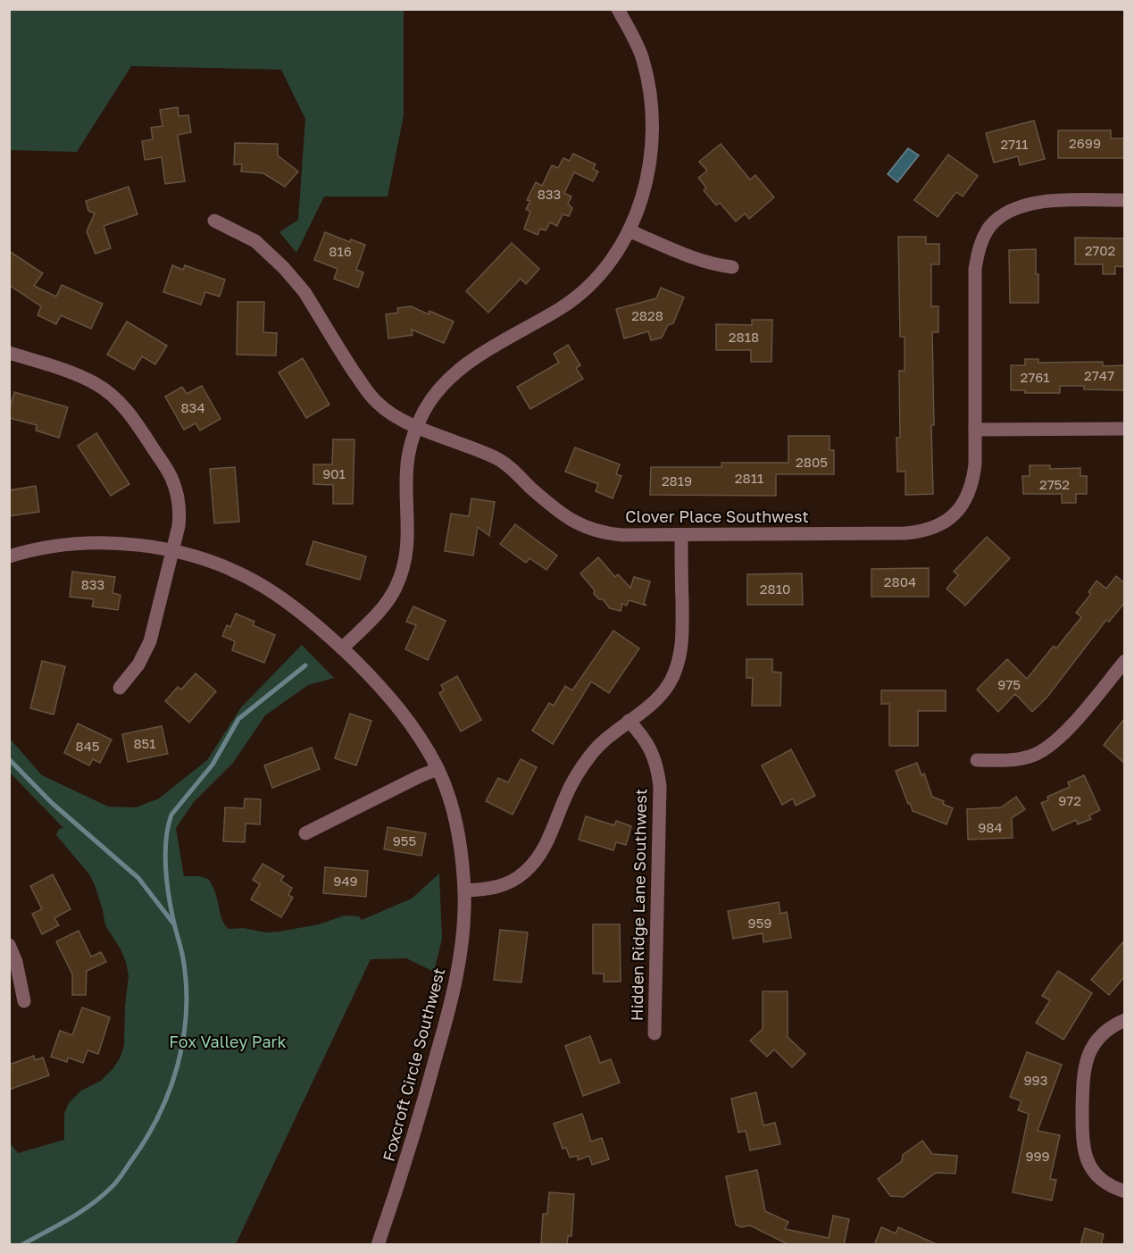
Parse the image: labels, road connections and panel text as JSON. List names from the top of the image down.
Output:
{
  "streets": {
    "street": ["Clover Place Southwest", "Hidden Ridge Lane Southwest", "Foxcroft Circle Southwest"]
  },
  "parks": ["Fox Valley Park"],
  "house_numbers": [
    "2699",
    "2711",
    "833",
    "2702",
    "816",
    "2828",
    "2818",
    "2747",
    "2761",
    "834",
    "2805",
    "901",
    "2811",
    "2819",
    "2752",
    "2804",
    "833",
    "2810",
    "975",
    "851",
    "845",
    "972",
    "984",
    "955",
    "949",
    "959",
    "993",
    "999"
  ]
}
